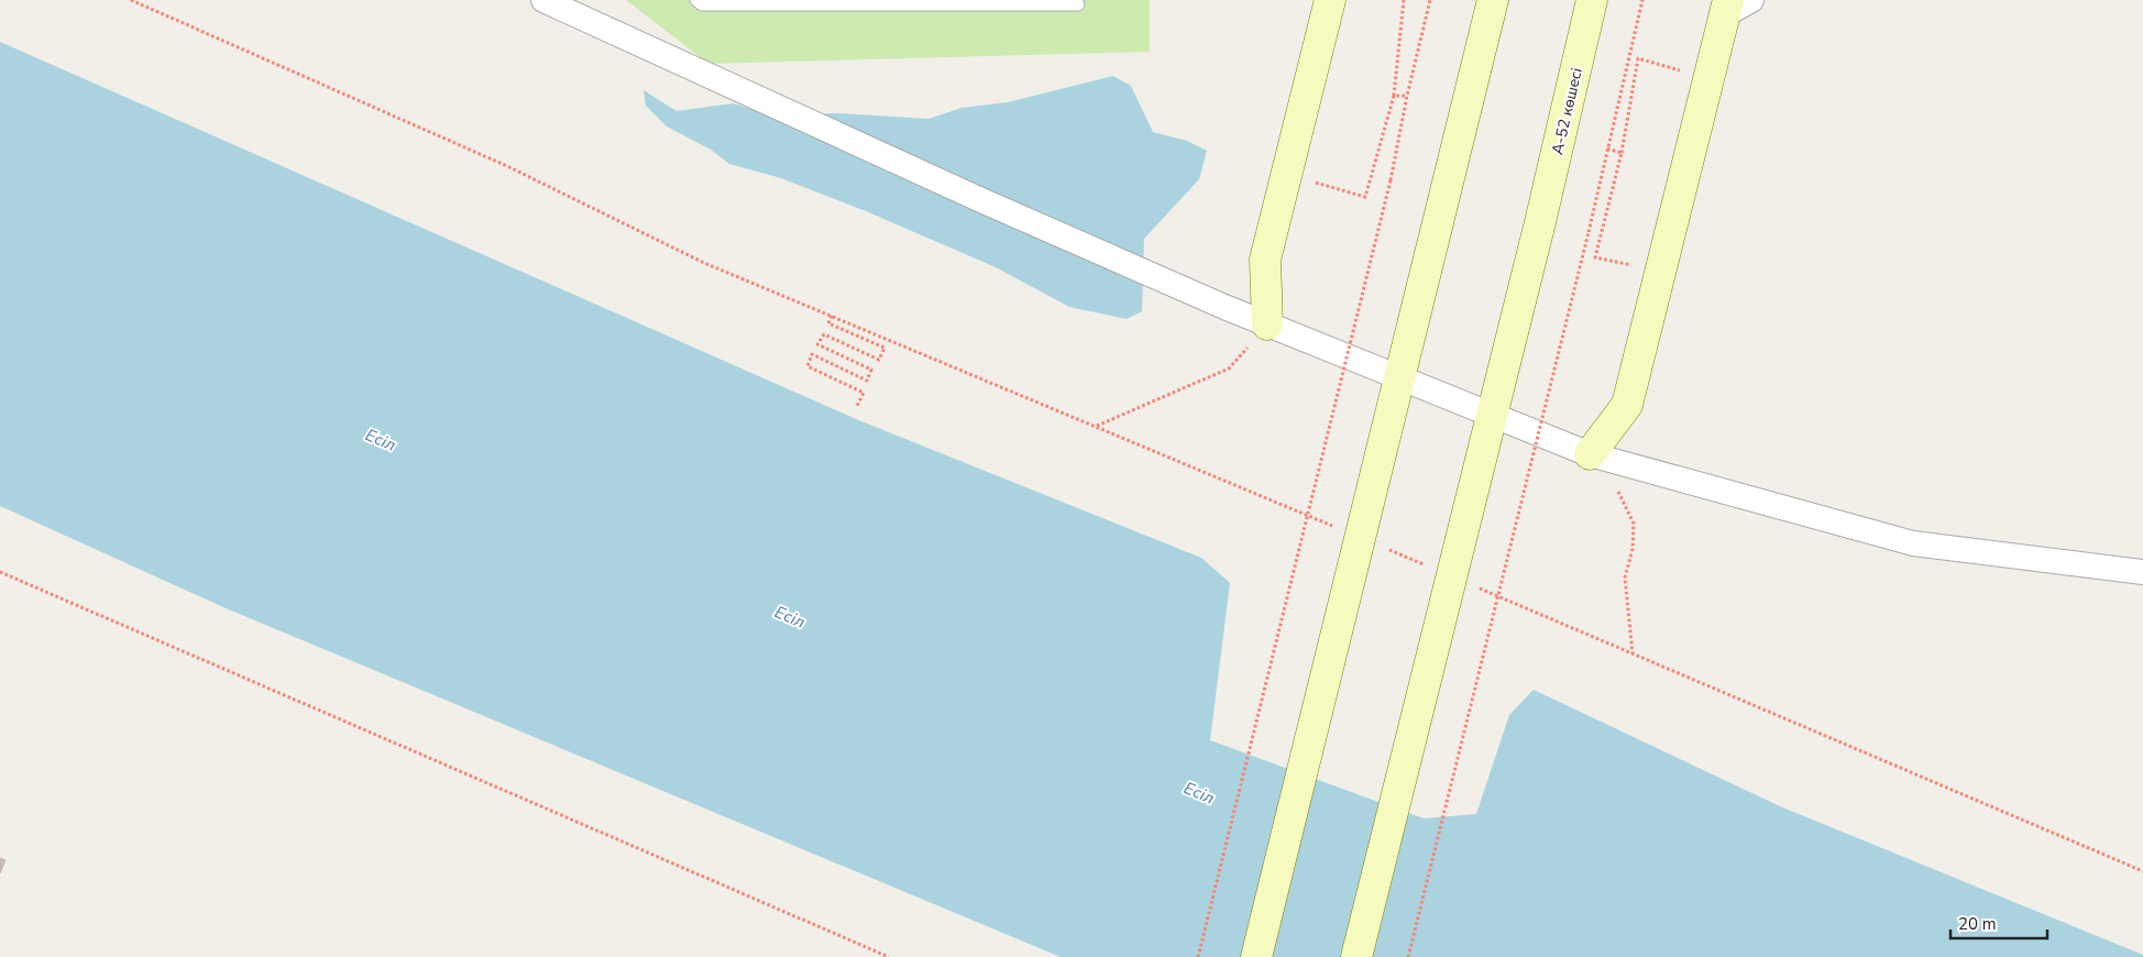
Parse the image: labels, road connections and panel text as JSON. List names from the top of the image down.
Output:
{
  "streets": {
    "main road": ["А-52 көшесі"]
  },
  "water": ["Есіл"],
  "scale_bar": "20 m"
}
